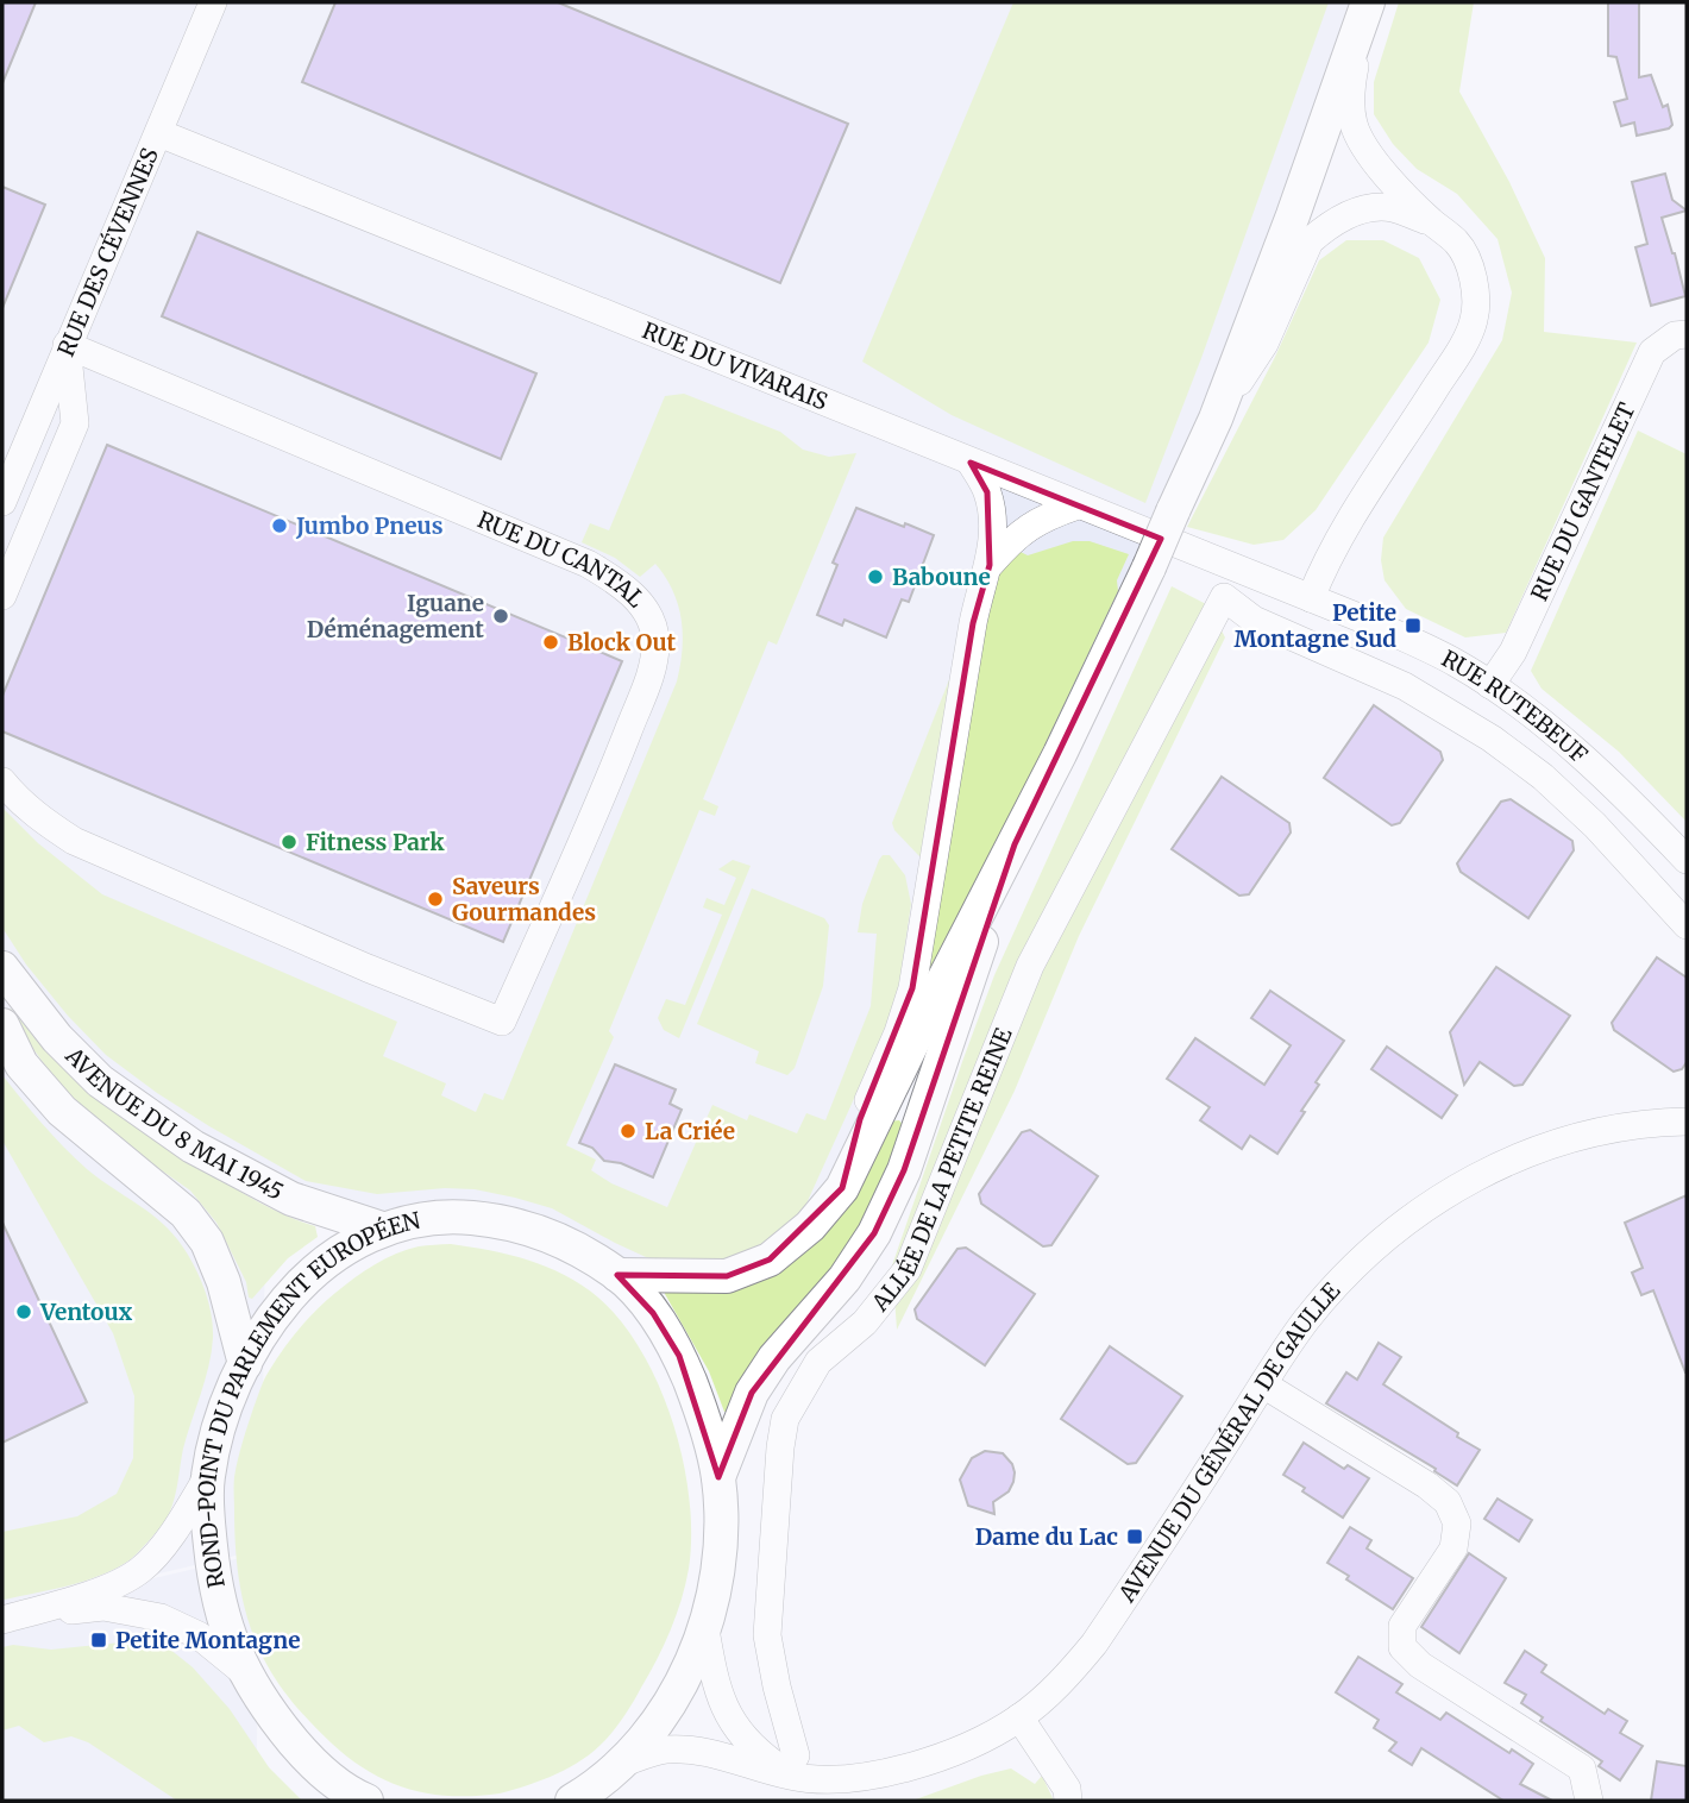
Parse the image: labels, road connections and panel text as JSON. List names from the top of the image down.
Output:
{
  "streets": {
    "main road": ["AVENUE DU 8 MAI 1945", "ROND-POINT DU PARLEMENT EUROPÉEN"],
    "street": [
      "RUE DES CÉVENNES",
      "RUE DU VIVARAIS",
      "RUE DU GANTELET",
      "RUE DU CANTAL",
      "RUE RUTEBEUF",
      "ALLÉE DE LA PETITE REINE",
      "AVENUE DU GÉNÉRAL DE GAULLE"
    ]
  },
  "crossings": [
    ["RUE DES CÉVENNES", "RUE DU VIVARAIS"],
    ["RUE DES CÉVENNES", "RUE DU CANTAL"],
    ["RUE DU VIVARAIS", "RUE RUTEBEUF"],
    ["RUE DU GANTELET", "RUE RUTEBEUF"],
    ["AVENUE DU 8 MAI 1945", "ROND-POINT DU PARLEMENT EUROPÉEN"],
    ["ALLÉE DE LA PETITE REINE", "AVENUE DU GÉNÉRAL DE GAULLE"],
    ["ROND-POINT DU PARLEMENT EUROPÉEN", "AVENUE DU GÉNÉRAL DE GAULLE"]
  ],
  "places": {
    "other": [
      "Jumbo Pneus",
      "Baboune",
      "Iguane Déménagement",
      "Block Out",
      "Fitness Park",
      "Saveurs Gourmandes",
      "La Criée",
      "Ventoux"
    ],
    "transit": ["Petite Montagne Sud", "Dame du Lac", "Petite Montagne"]
  }
}
